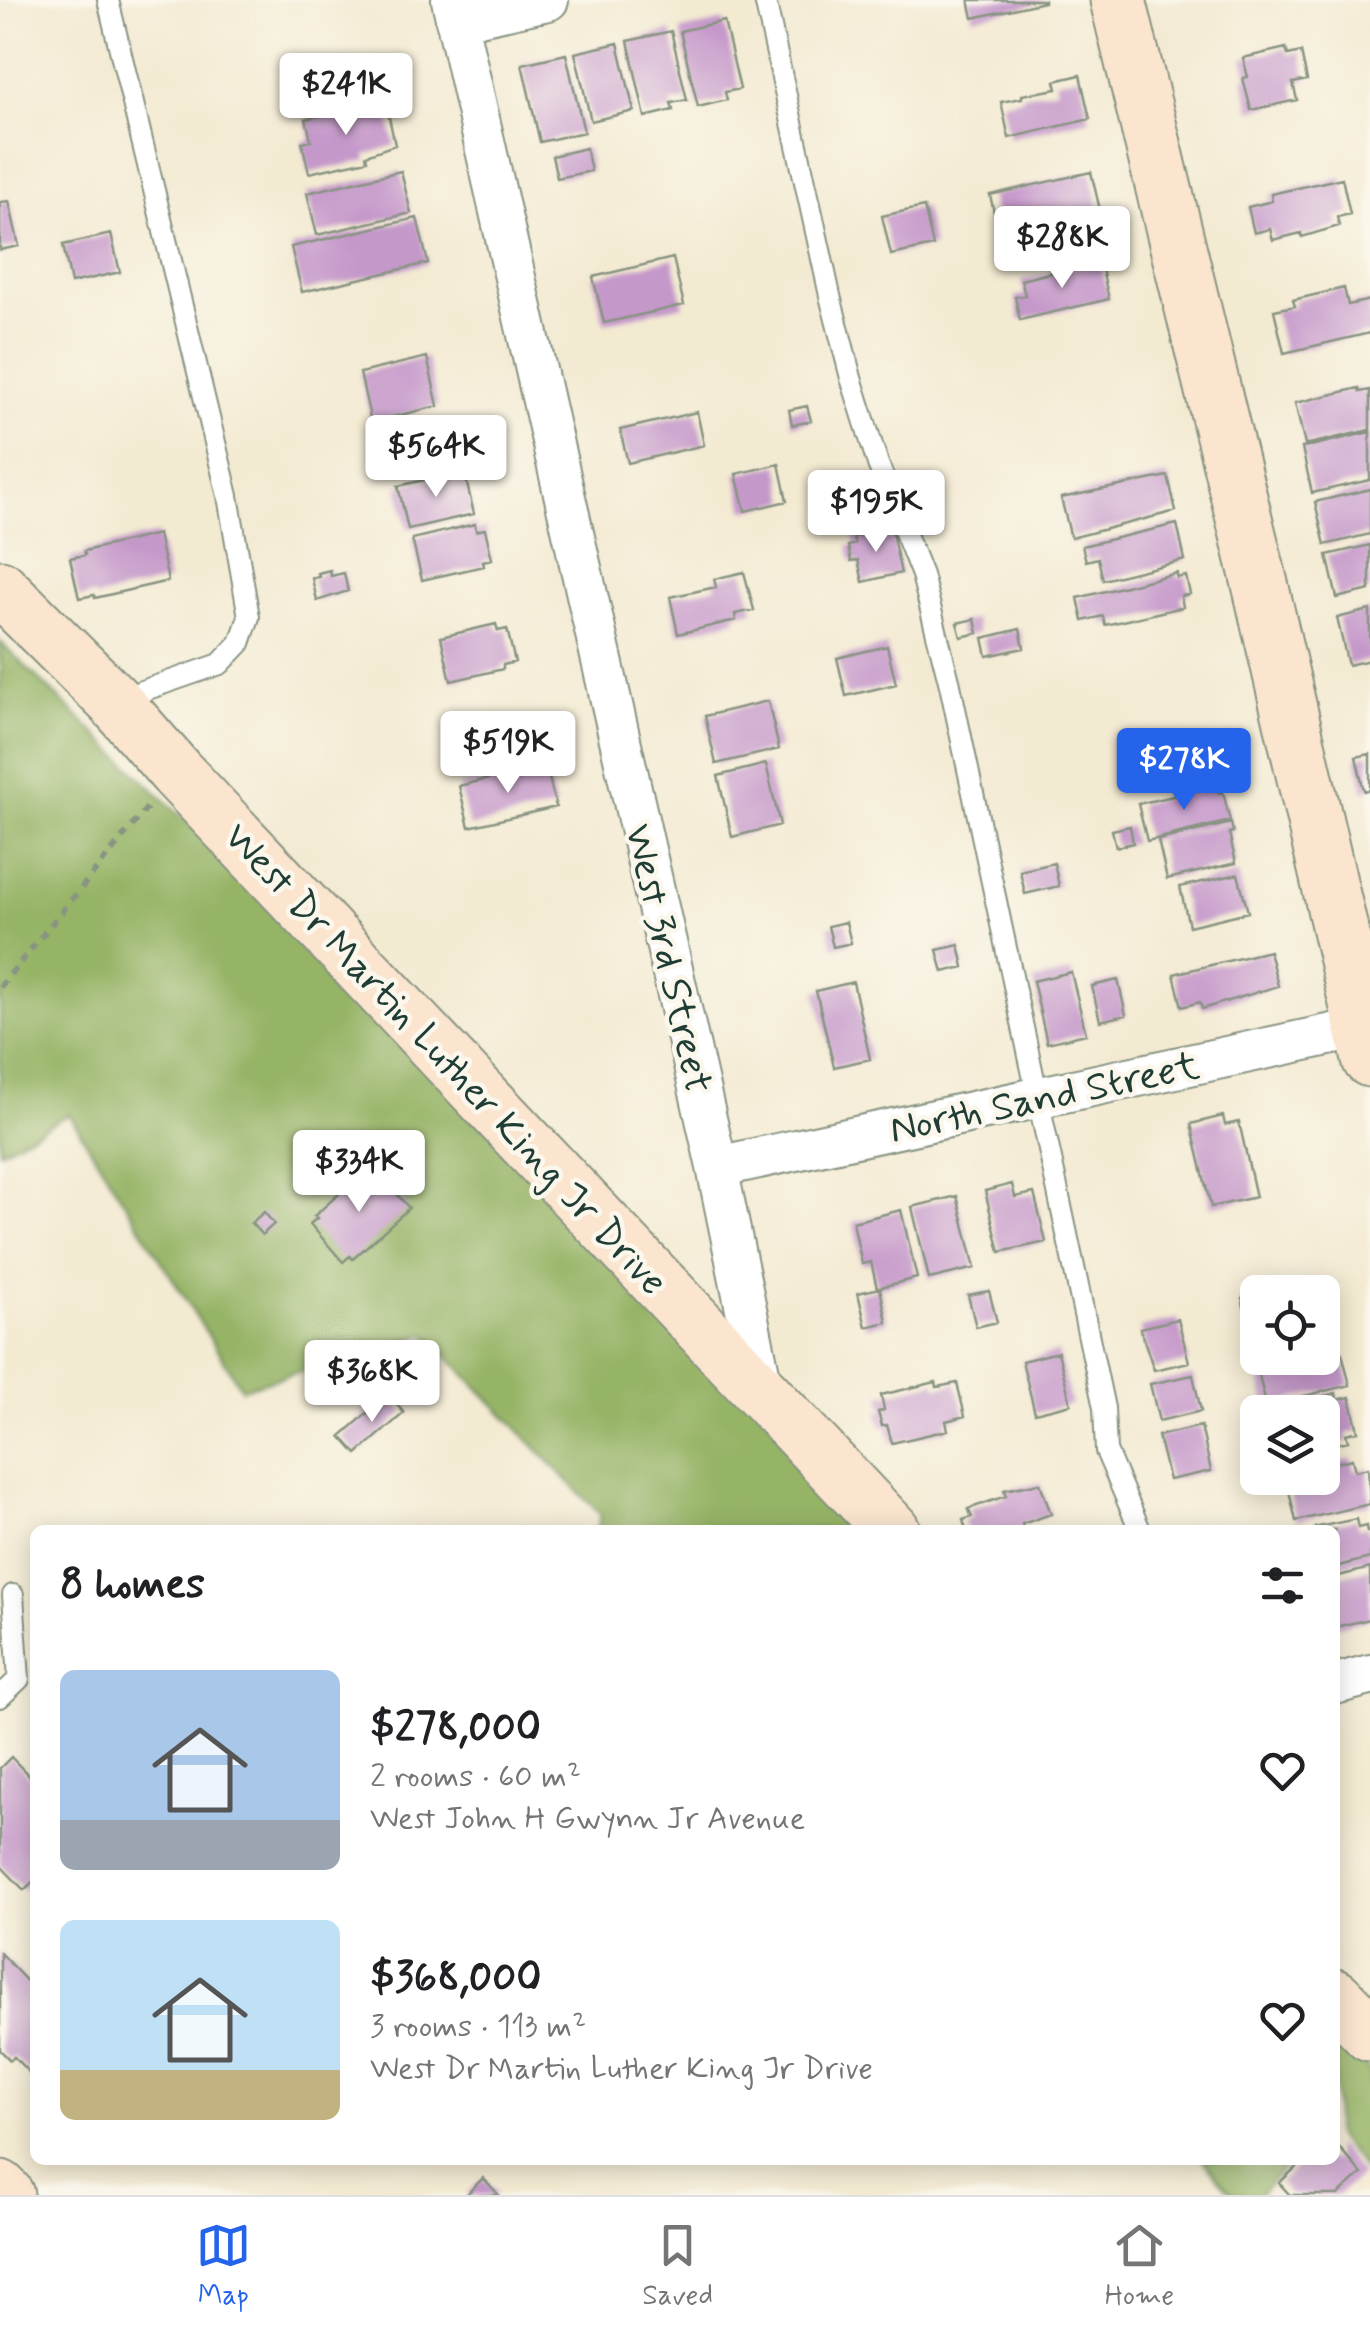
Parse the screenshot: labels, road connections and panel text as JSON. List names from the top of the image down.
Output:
{
  "streets": {
    "street": ["West 3rd Street", "West Dr Martin Luther King Jr Drive", "North Sand Street"]
  },
  "crossings": [
    ["West 3rd Street", "West Dr Martin Luther King Jr Drive"],
    ["West 3rd Street", "North Sand Street"]
  ],
  "page": {
    "price": [
      "$241K",
      "$288K",
      "$564K",
      "$195K",
      "$519K",
      "$278K",
      "$334K",
      "$368K"
    ],
    "heading": "8 homes",
    "list": [
      {
        "name": "$278,000",
        "note": "2 rooms · 60 m² · West John H Gwynn Jr Avenue"
      },
      {
        "name": "$368,000",
        "note": "3 rooms · 113 m² · West Dr Martin Luther King Jr Drive"
      }
    ],
    "tabs": ["Map", "Saved", "Home"]
  }
}
